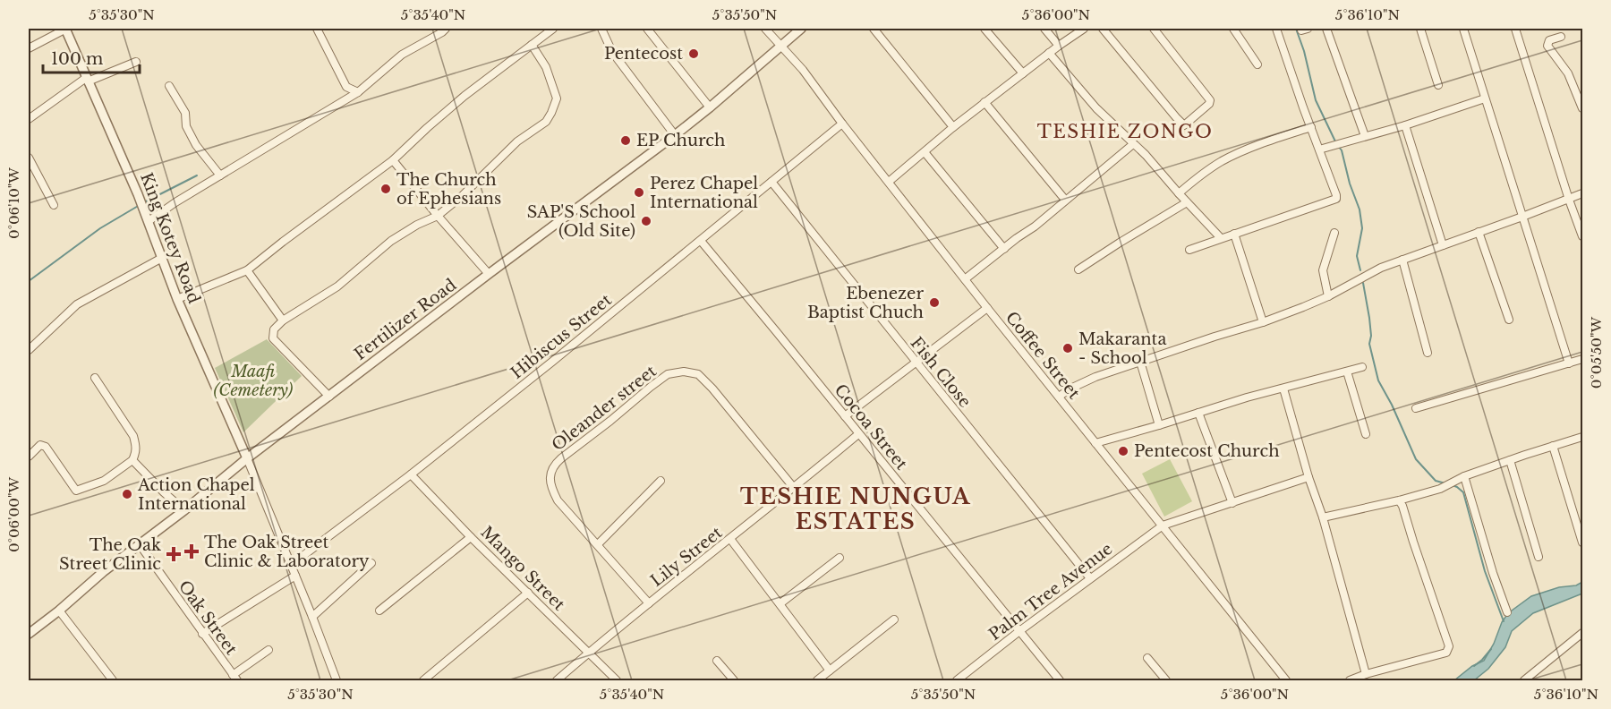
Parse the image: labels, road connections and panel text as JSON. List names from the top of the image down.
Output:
{
  "streets": {
    "street": [
      "King Kotey Road",
      "Fertilizer Road",
      "Hibiscus Street",
      "Coffee Street",
      "Fish Close",
      "Oleander street",
      "Cocoa Street",
      "Lily Street",
      "Mango Street",
      "Palm Tree Avenue",
      "Oak Street"
    ]
  },
  "crossings": [
    ["King Kotey Road", "Fertilizer Road"],
    ["Fertilizer Road", "Coffee Street"],
    ["Fertilizer Road", "Oak Street"],
    ["Hibiscus Street", "Coffee Street"],
    ["Hibiscus Street", "Fish Close"],
    ["Hibiscus Street", "Cocoa Street"],
    ["Hibiscus Street", "Mango Street"],
    ["Coffee Street", "Palm Tree Avenue"],
    ["Fish Close", "Palm Tree Avenue"],
    ["Oleander street", "Lily Street"],
    ["Cocoa Street", "Lily Street"],
    ["Cocoa Street", "Palm Tree Avenue"],
    ["Lily Street", "Mango Street"]
  ],
  "districts": ["TESHIE ZONGO", "TESHIE NUNGUA ESTATES"],
  "parks": ["Maafi (Cemetery)"],
  "places": {
    "other": [
      "Pentecost",
      "EP Church",
      "The Church of Ephesians",
      "Perez Chapel International",
      "SAP'S School (Old Site)",
      "Ebenezer Baptist Chuch",
      "Makaranta - School",
      "Pentecost Church",
      "Action Chapel International"
    ],
    "health": ["The Oak Street Clinic & Laboratory", "The Oak Street Clinic"]
  },
  "scale_bar": "100 m",
  "coordinates": [
    "5°35'30\"N",
    "5°35'40\"N",
    "5°35'50\"N",
    "5°36'00\"N",
    "5°36'10\"N",
    "0°06'10\"W",
    "0°05'50\"W",
    "0°06'00\"W"
  ]
}
